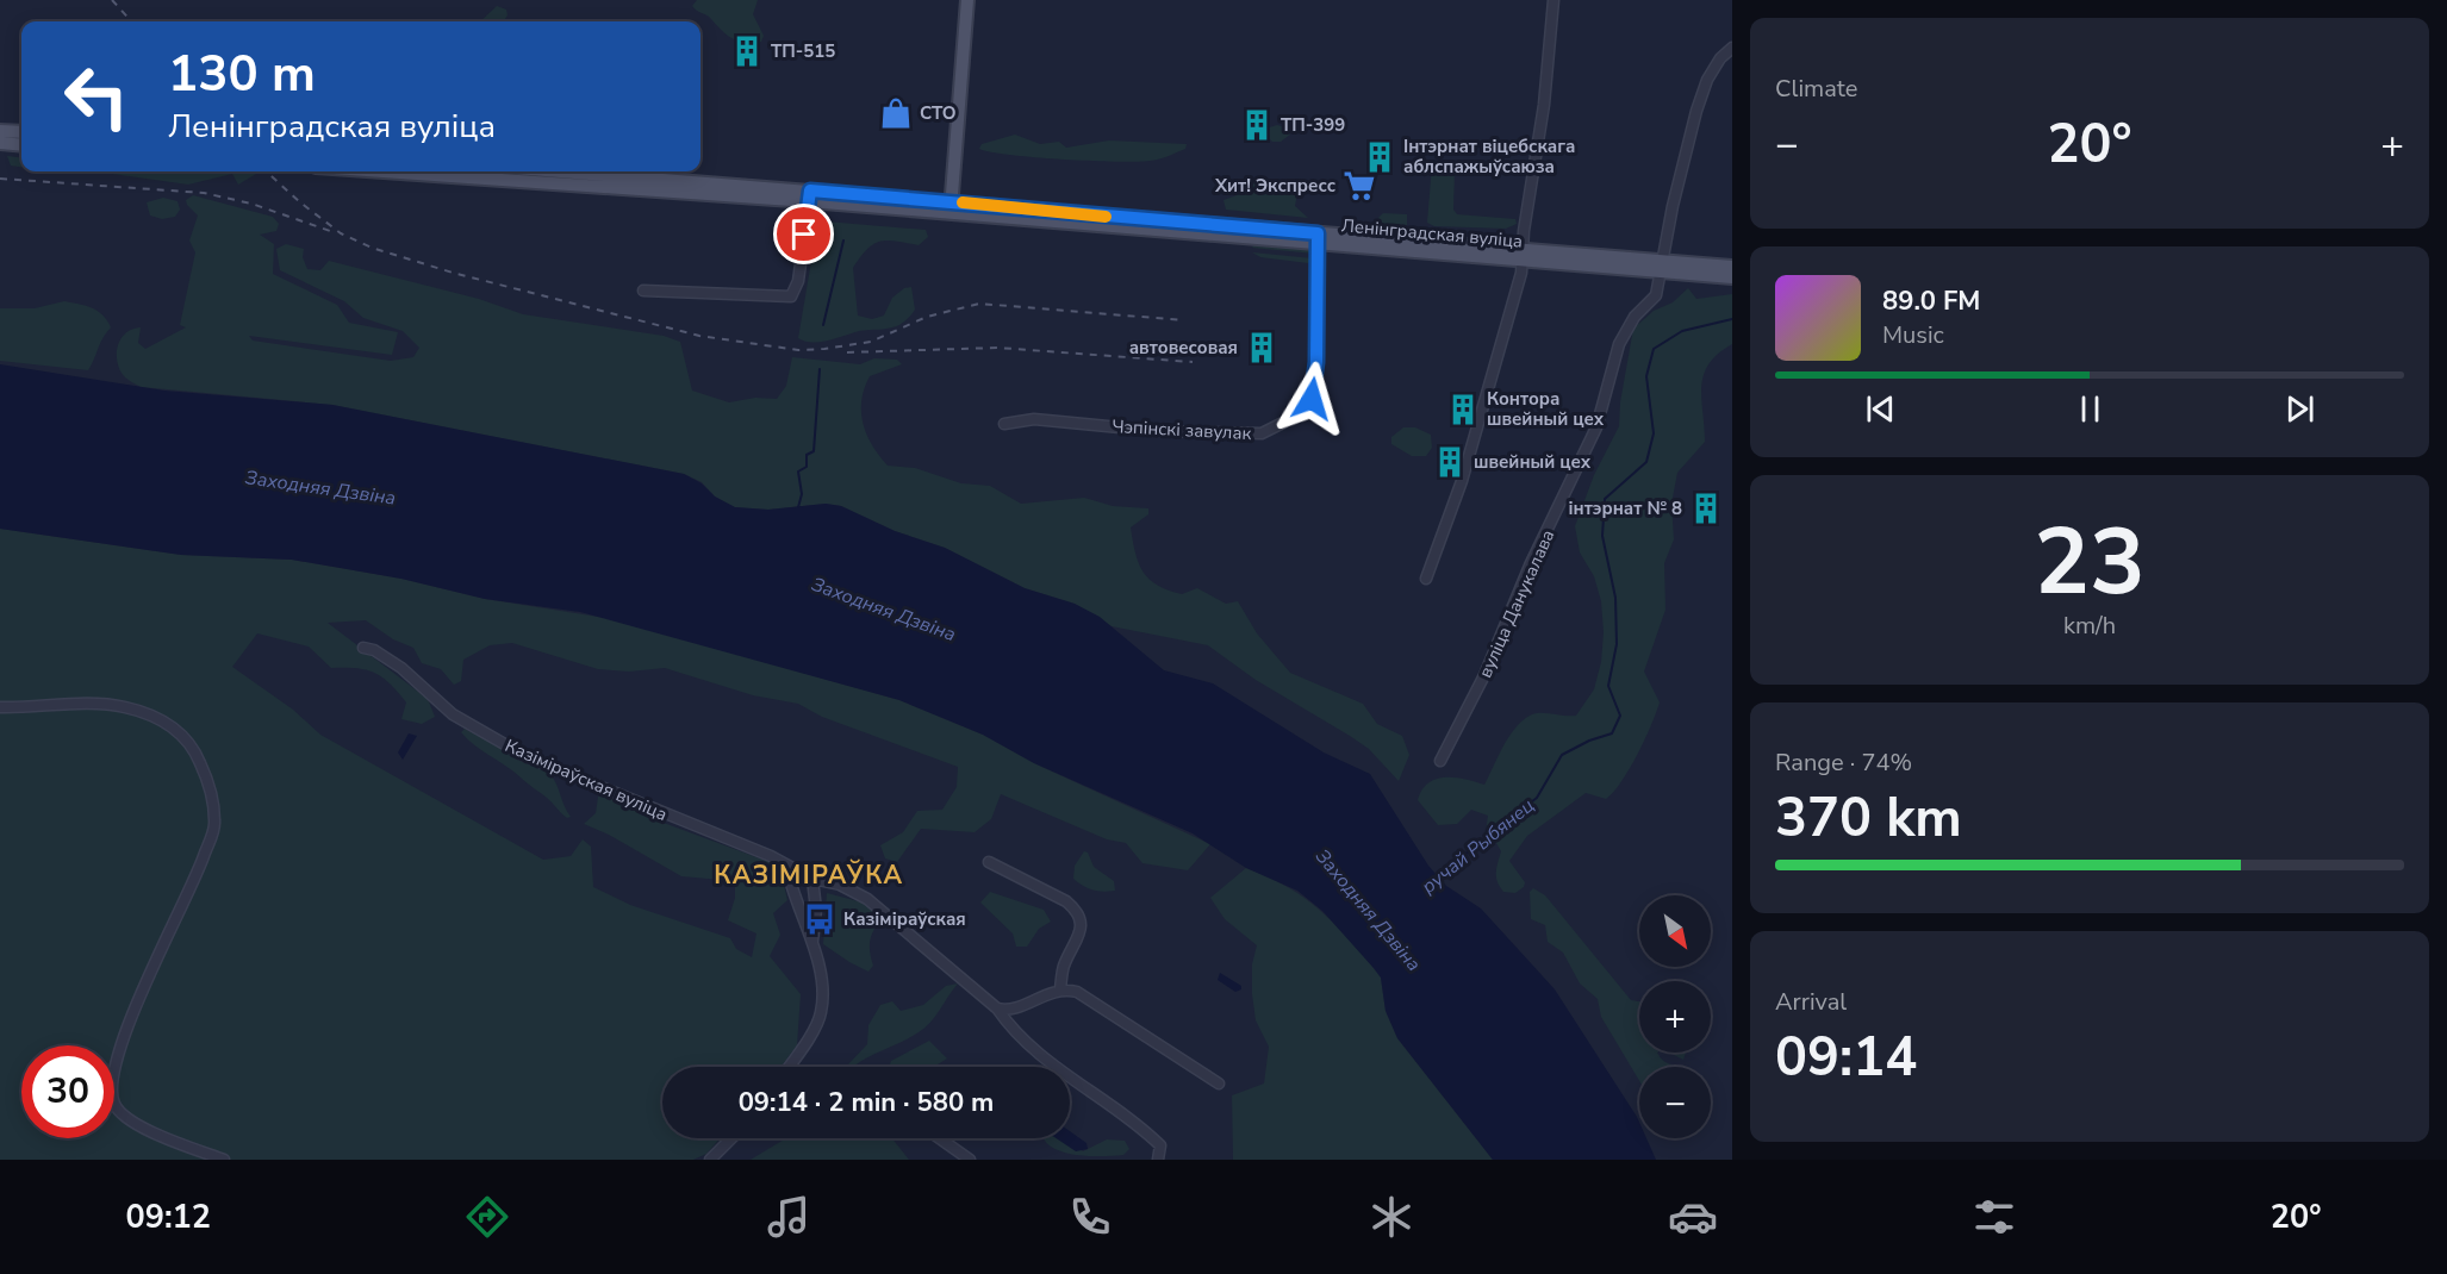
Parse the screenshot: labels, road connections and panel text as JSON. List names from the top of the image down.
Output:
{
  "streets": {
    "main road": ["Ленінградская вуліца"],
    "street": ["Чэпінскі завулак", "вуліца Данукалава", "Казіміраўская вуліца"]
  },
  "crossings": [
    ["Ленінградская вуліца", "Чэпінскі завулак"],
    ["Ленінградская вуліца", "вуліца Данукалава"]
  ],
  "districts": ["КАЗІМІРАЎКА"],
  "water": ["Заходняя Дзвіна", "ручай Рыбянец"],
  "places": {
    "building": [
      "ТП-515",
      "ТП-399",
      "Інтэрнат віцебскага аблспажыўсаюза",
      "автовесовая",
      "Контора швейный цех",
      "швейный цех",
      "інтэрнат № 8"
    ],
    "shop": ["СТО"],
    "supermarket": ["Хит! Экспресс"],
    "bus stop": ["Казіміраўская"]
  },
  "north": "bottom right",
  "page": {
    "tile": [
      "Climate",
      ["23", "km/h"],
      ["Range · 74%", "370 km"],
      ["Arrival", "09:14"]
    ],
    "turn": ["130 m", "Ленінградская вуліца"],
    "heat": ["−", "20°", "+"],
    "song": ["89.0 FM", "Music"],
    "map_buttons": ["+", "−"],
    "limit": "30",
    "trip": "09:14 · 2 min · 580 m",
    "tabs": ["09:12", "20°"]
  }
}
